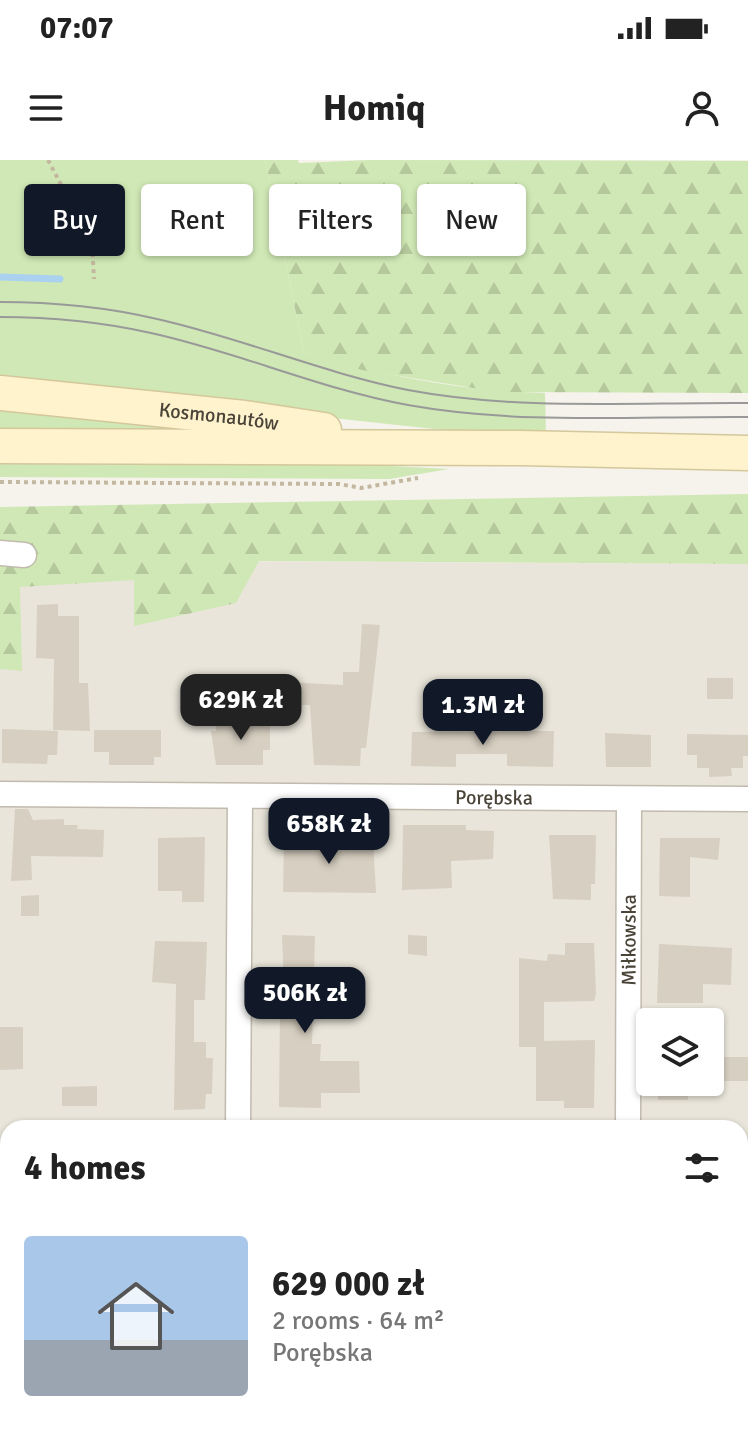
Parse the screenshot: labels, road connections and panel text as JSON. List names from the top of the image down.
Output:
{
  "streets": {
    "main road": ["Kosmonautów"],
    "street": ["Porębska", "Miłkowska"]
  },
  "crossings": [
    ["Porębska", "Miłkowska"]
  ],
  "page": {
    "status": "07:07",
    "header": "Homiq",
    "chip": [
      "Buy",
      "Rent",
      "Filters",
      "New"
    ],
    "price": [
      "629K zł",
      "1.3M zł",
      "658K zł",
      "506K zł"
    ],
    "heading": "4 homes",
    "list": [
      {
        "name": "629 000 zł",
        "note": "2 rooms · 64 m² · Porębska"
      }
    ]
  }
}
